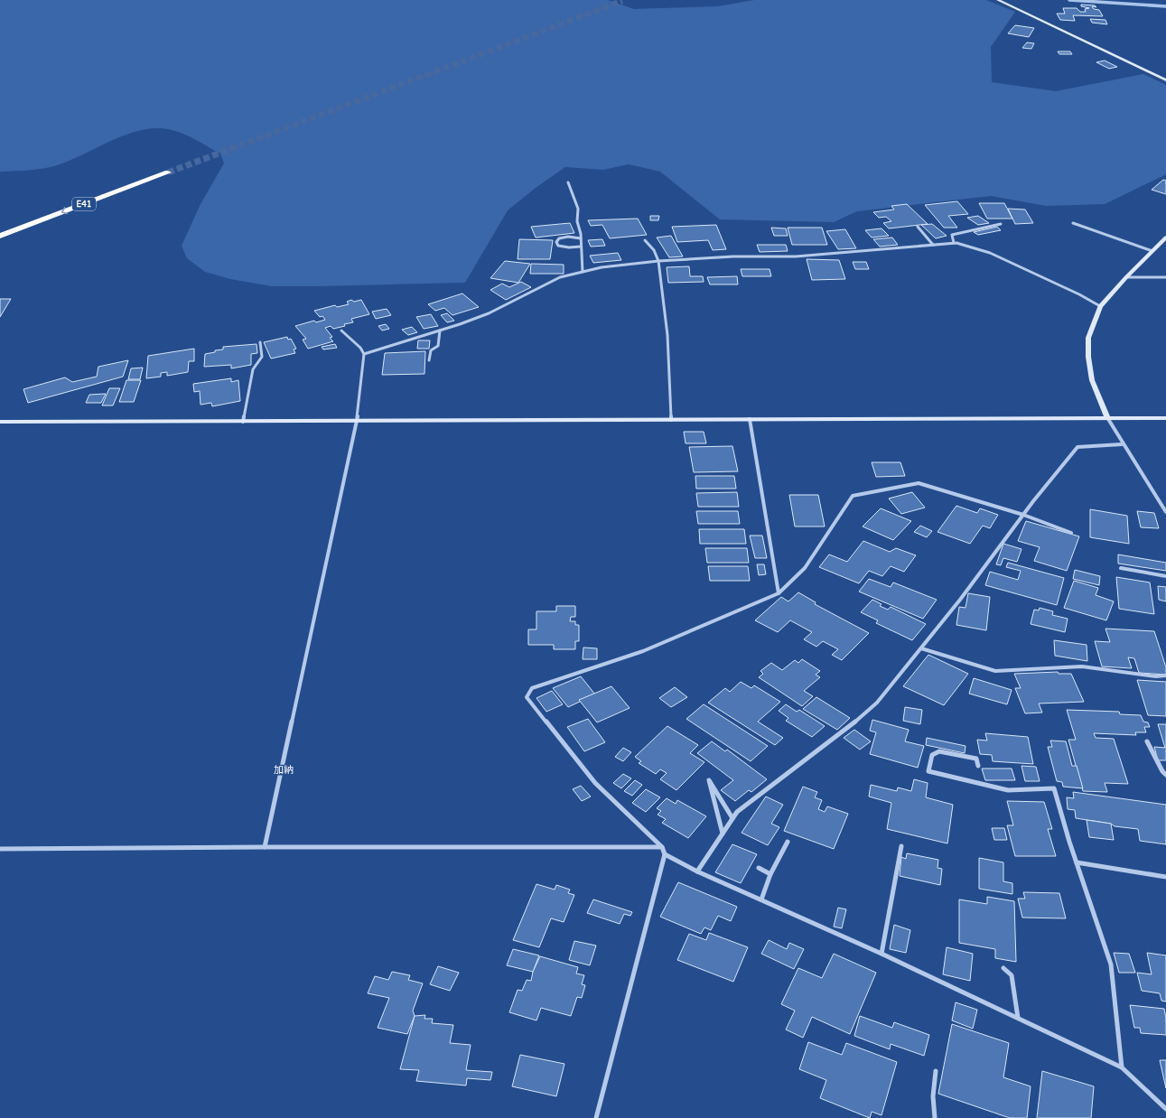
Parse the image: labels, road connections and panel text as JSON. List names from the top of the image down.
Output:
{
  "streets": {
    "highway": ["E41"]
  },
  "districts": ["加納"]
}
